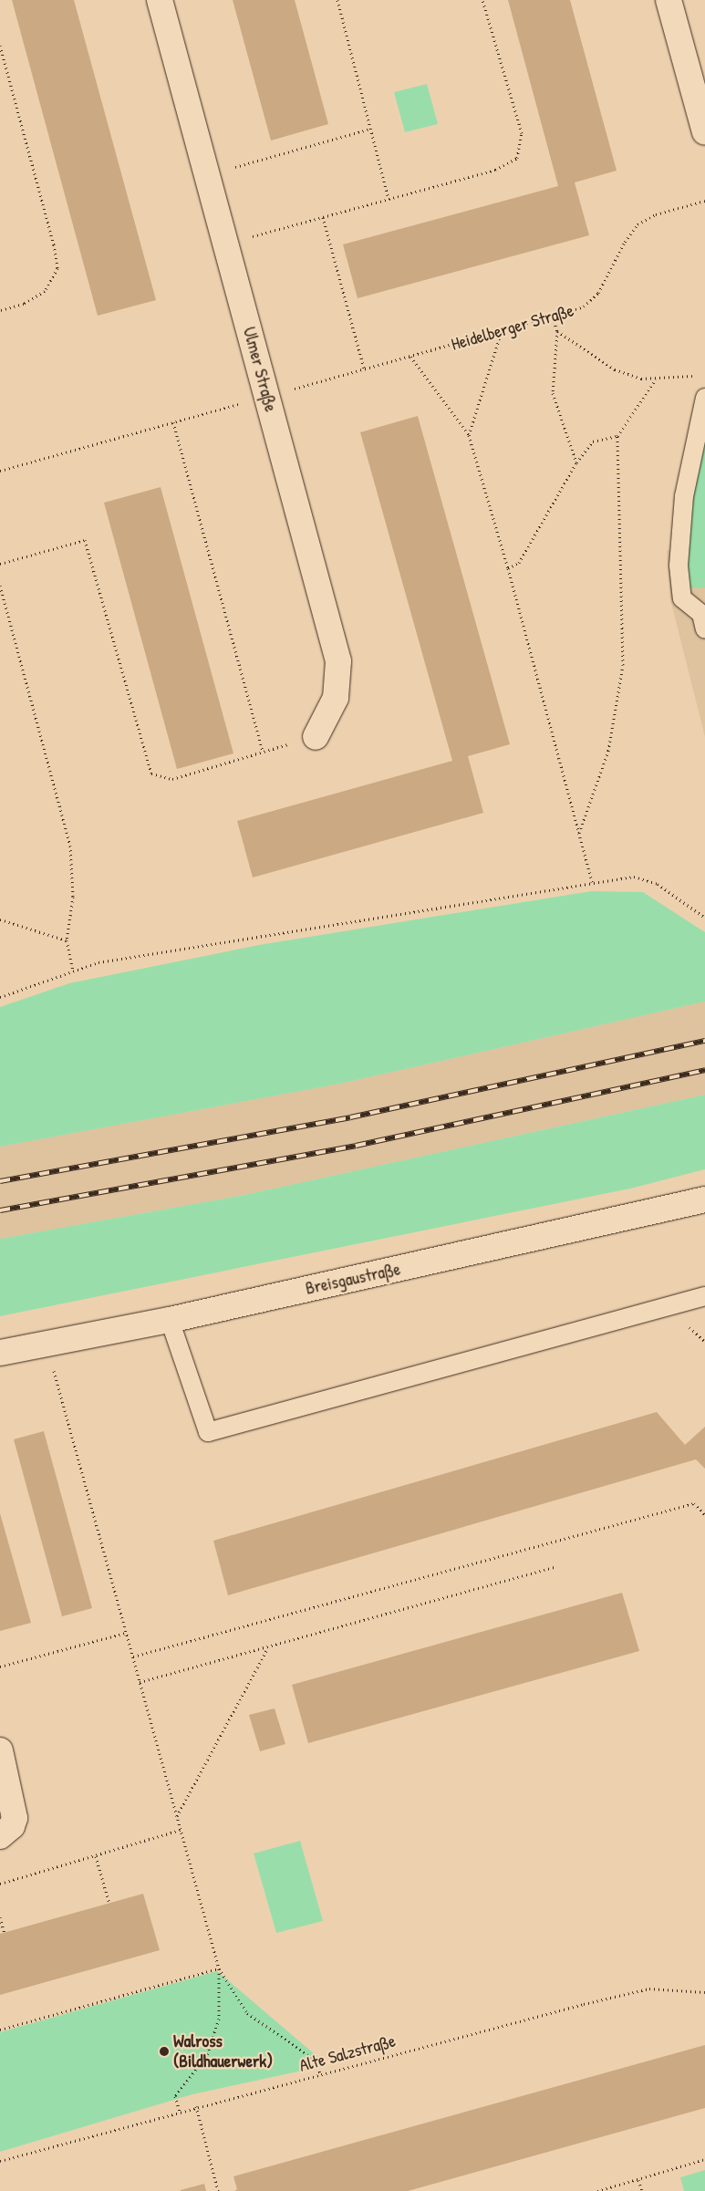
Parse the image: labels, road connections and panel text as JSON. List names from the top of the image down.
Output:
{
  "streets": {
    "street": ["Ulmer Straße", "Breisgaustraße"],
    "path": ["Heidelberger Straße", "Alte Salzstraße"]
  },
  "places": ["Walross (Bildhauerwerk)"]
}
